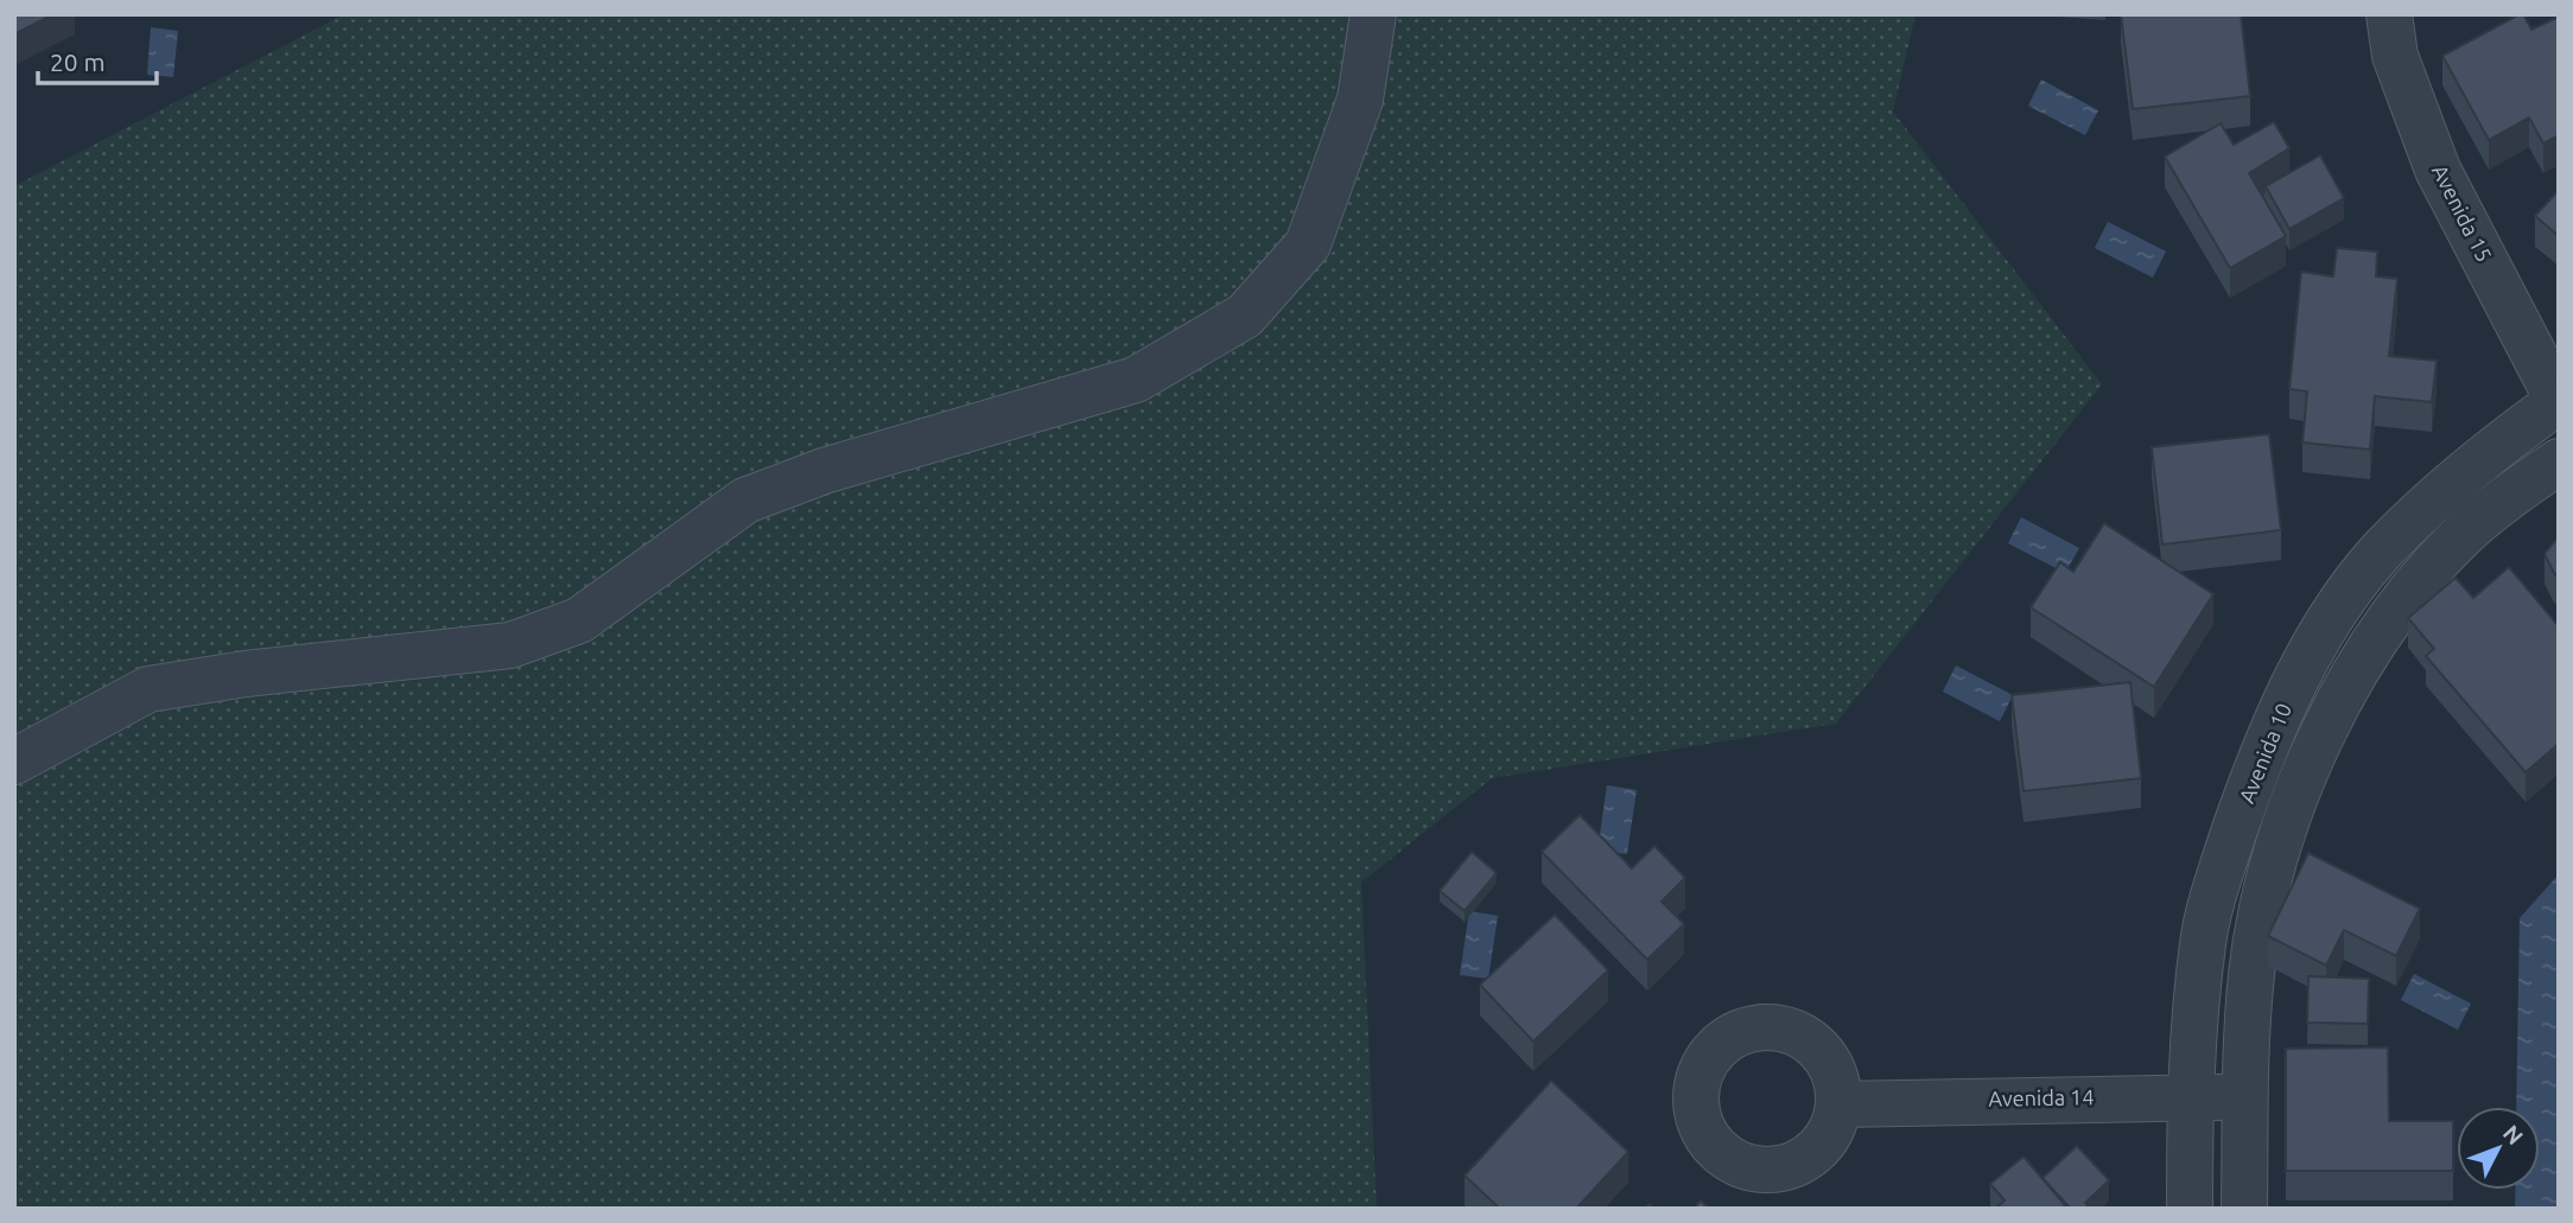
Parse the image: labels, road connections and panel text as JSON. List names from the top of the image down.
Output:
{
  "streets": {
    "street": ["Avenida 15", "Avenida 10", "Avenida 14"]
  },
  "crossings": [
    ["Avenida 15", "Avenida 10"],
    ["Avenida 10", "Avenida 14"]
  ],
  "scale_bar": "20 m",
  "north": "top right"
}
